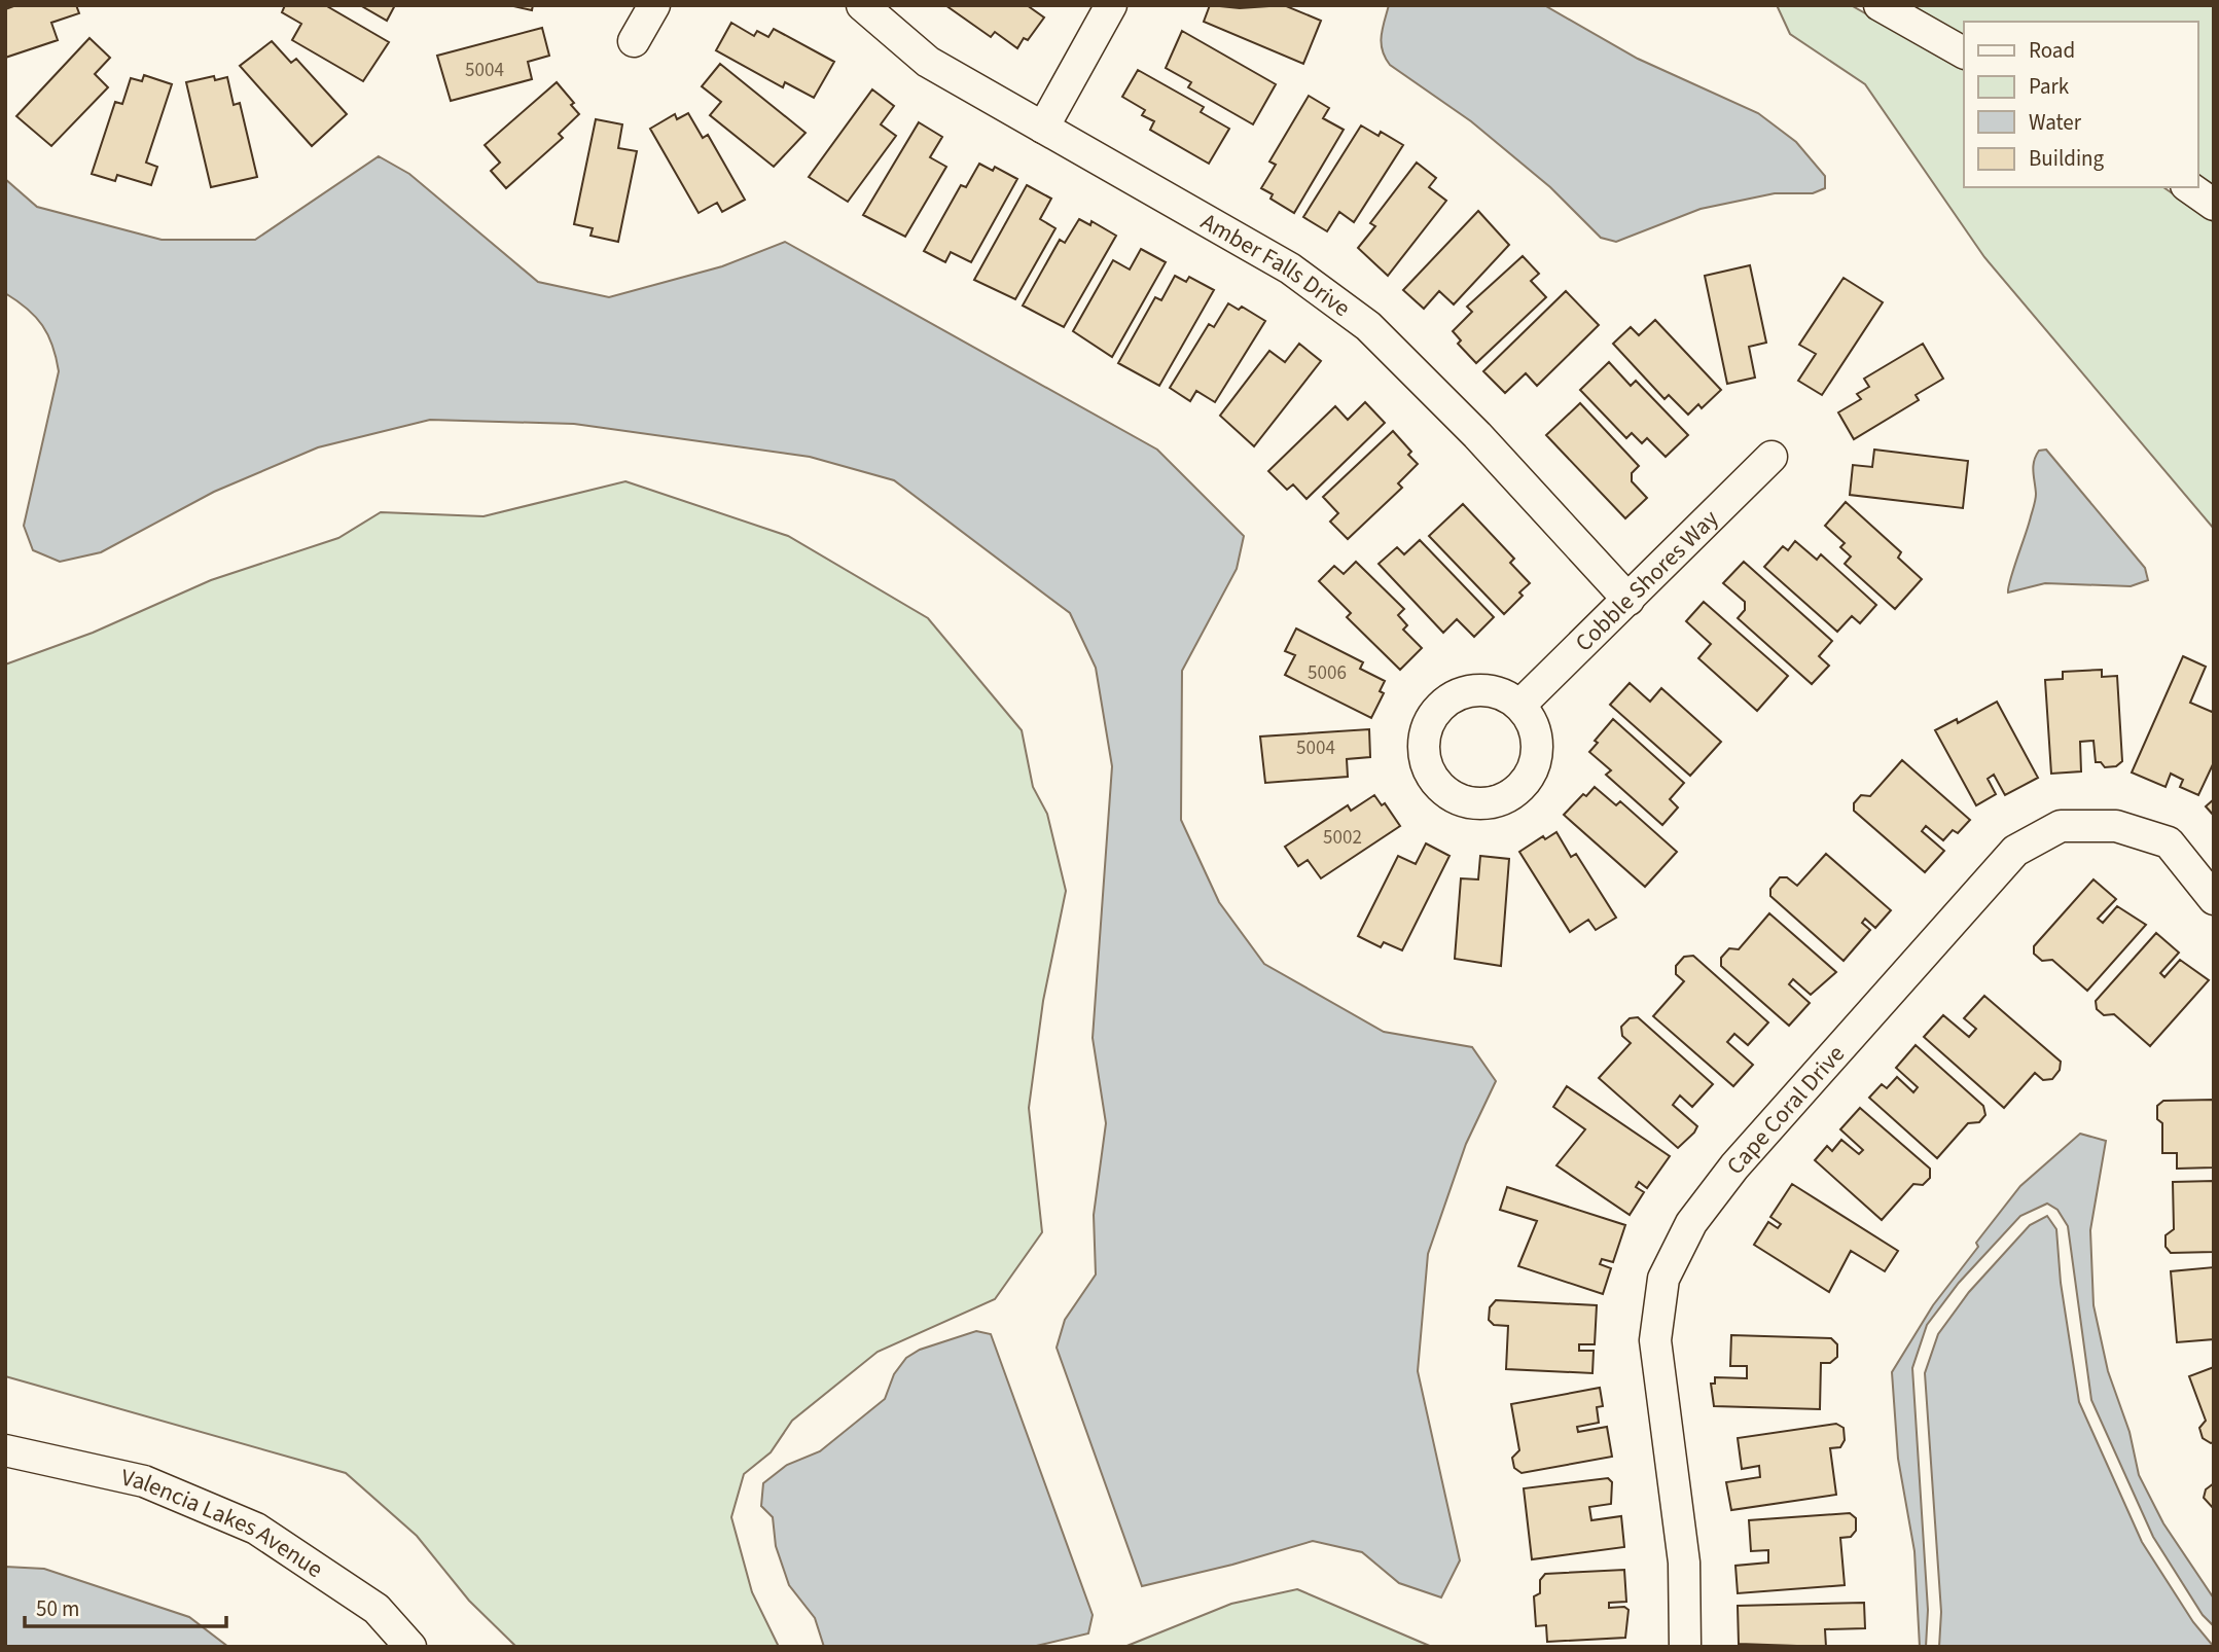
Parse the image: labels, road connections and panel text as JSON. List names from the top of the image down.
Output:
{
  "streets": {
    "street": [
      "Amber Falls Drive",
      "Cobble Shores Way",
      "Cape Coral Drive",
      "Valencia Lakes Avenue"
    ]
  },
  "crossings": [
    ["Amber Falls Drive", "Cobble Shores Way"]
  ],
  "house_numbers": [
    "5004",
    "5006",
    "5004",
    "5002"
  ],
  "legend": [
    "Road",
    "Park",
    "Water",
    "Building"
  ],
  "scale_bar": "50 m"
}
